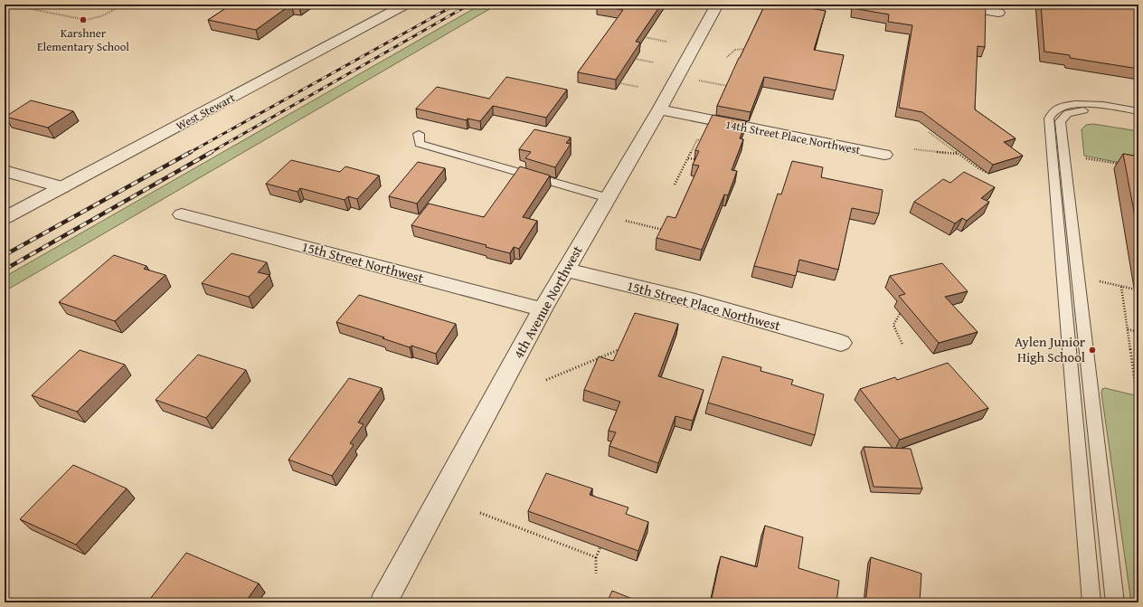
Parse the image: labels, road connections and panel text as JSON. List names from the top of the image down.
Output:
{
  "streets": {
    "street": [
      "West Stewart",
      "14th Street Place Northwest",
      "15th Street Northwest",
      "4th Avenue Northwest",
      "15th Street Place Northwest"
    ]
  },
  "crossings": [
    ["14th Street Place Northwest", "4th Avenue Northwest"],
    ["15th Street Northwest", "4th Avenue Northwest"],
    ["4th Avenue Northwest", "15th Street Place Northwest"]
  ],
  "places": ["Karshner Elementary School", "Aylen Junior High School"]
}
